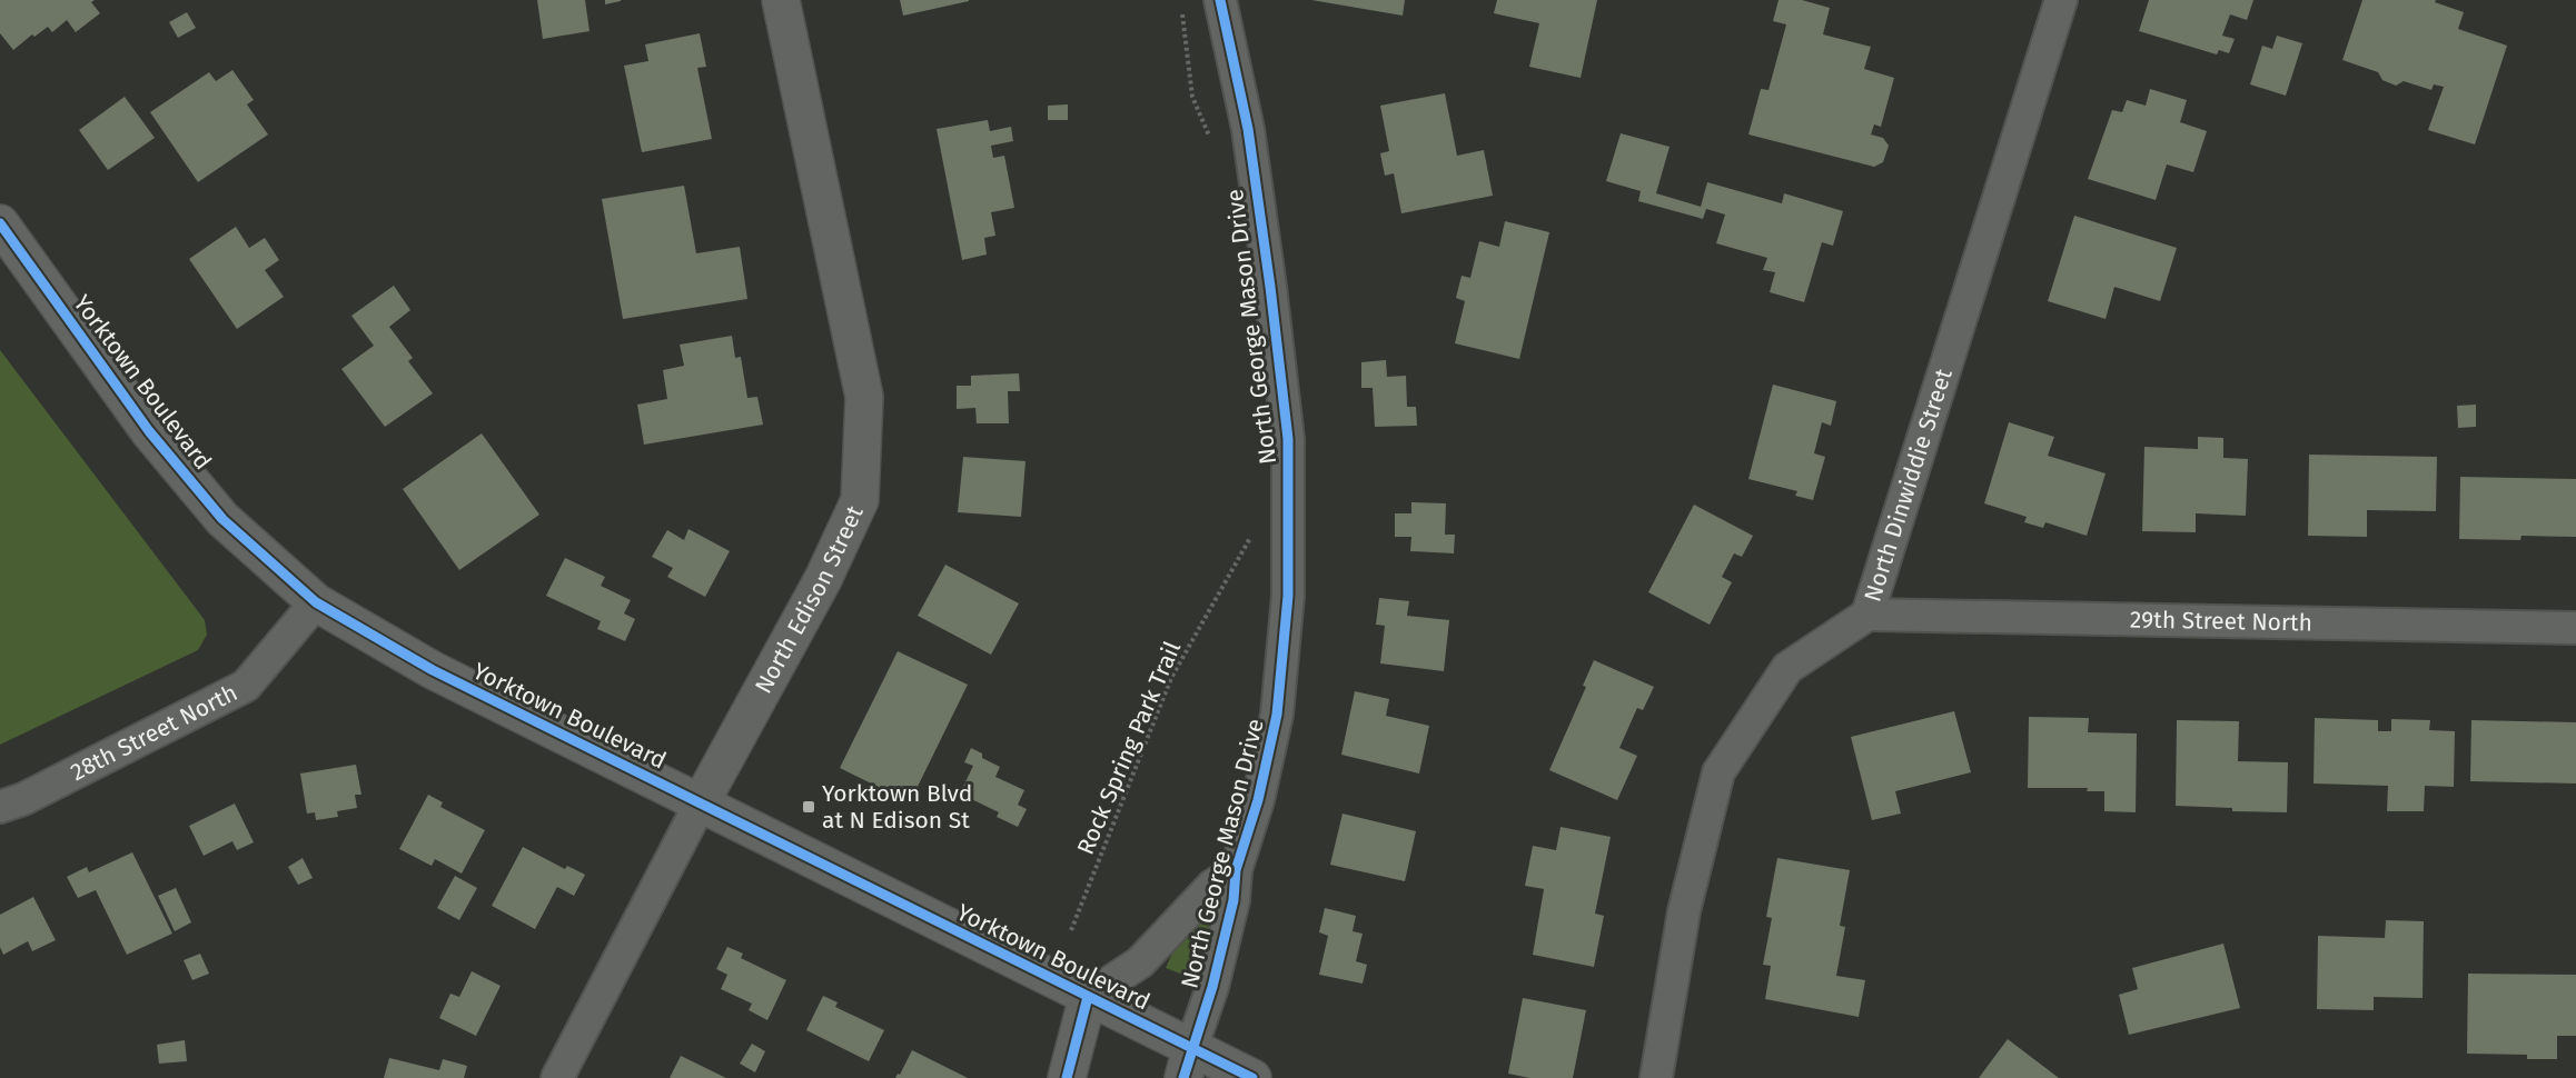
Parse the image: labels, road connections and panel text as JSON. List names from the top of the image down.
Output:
{
  "streets": {
    "street": [
      "North George Mason Drive",
      "Yorktown Boulevard",
      "North Dinwiddie Street",
      "North Edison Street",
      "29th Street North",
      "28th Street North"
    ],
    "path": ["Rock Spring Park Trail"]
  },
  "crossings": [
    ["North George Mason Drive", "Yorktown Boulevard"],
    ["Yorktown Boulevard", "North Edison Street"],
    ["Yorktown Boulevard", "28th Street North"],
    ["North Dinwiddie Street", "29th Street North"]
  ],
  "places": {
    "transit": ["Yorktown Blvd at N Edison St"]
  }
}
